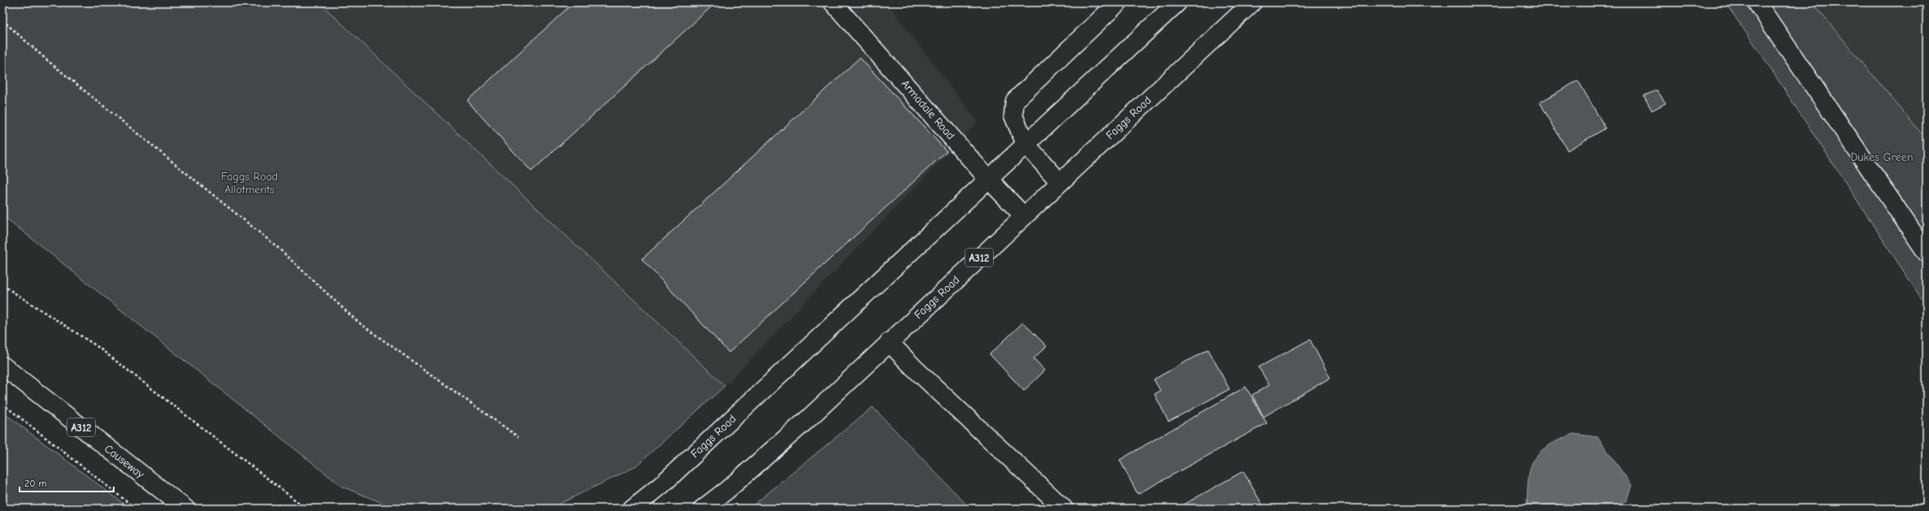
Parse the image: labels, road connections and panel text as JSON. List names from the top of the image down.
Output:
{
  "streets": {
    "main road": [
      "Armadale Road",
      "Faggs Road",
      "A312",
      "Causeway"
    ]
  },
  "crossings": [
    ["Armadale Road", "Faggs Road"]
  ],
  "parks": ["Dukes Green", "Faggs Road Allotments"],
  "scale_bar": "20 m"
}
